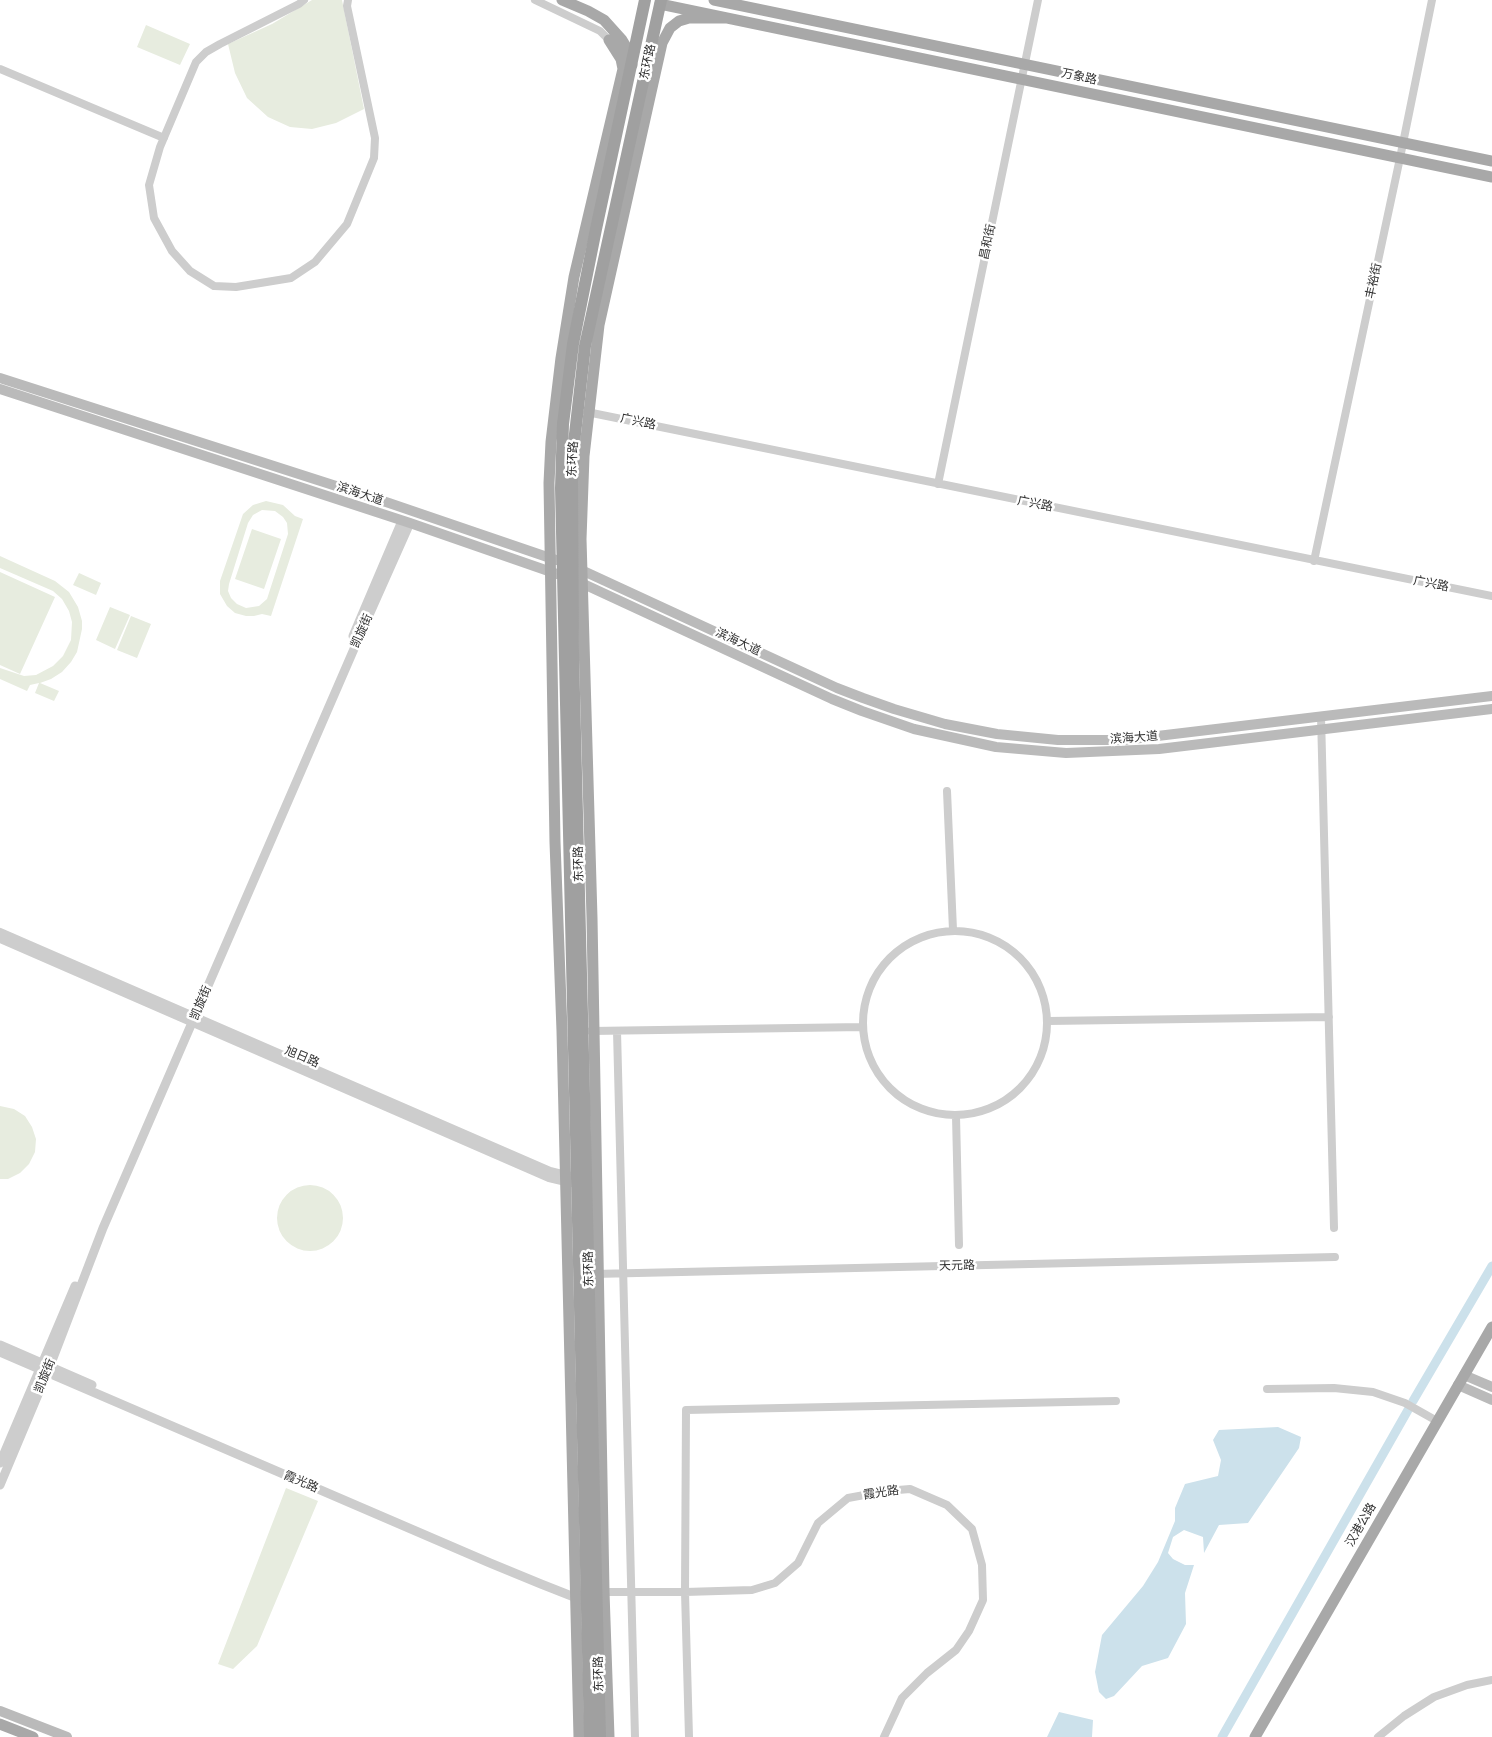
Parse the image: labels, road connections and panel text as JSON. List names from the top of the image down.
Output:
{
  "streets": {
    "highway": ["东环路"],
    "main road": ["万象路", "滨海大道", "汉港公路"],
    "street": [
      "昌和街",
      "丰裕街",
      "广兴路",
      "凯旋街",
      "旭日路",
      "天元路",
      "霞光路"
    ]
  },
  "crossings": [
    ["东环路", "万象路"],
    ["东环路", "广兴路"],
    ["东环路", "滨海大道"],
    ["东环路", "旭日路"],
    ["东环路", "天元路"],
    ["东环路", "霞光路"],
    ["万象路", "昌和街"],
    ["万象路", "丰裕街"],
    ["昌和街", "广兴路"],
    ["丰裕街", "广兴路"],
    ["滨海大道", "凯旋街"],
    ["凯旋街", "旭日路"],
    ["凯旋街", "霞光路"]
  ]
}
